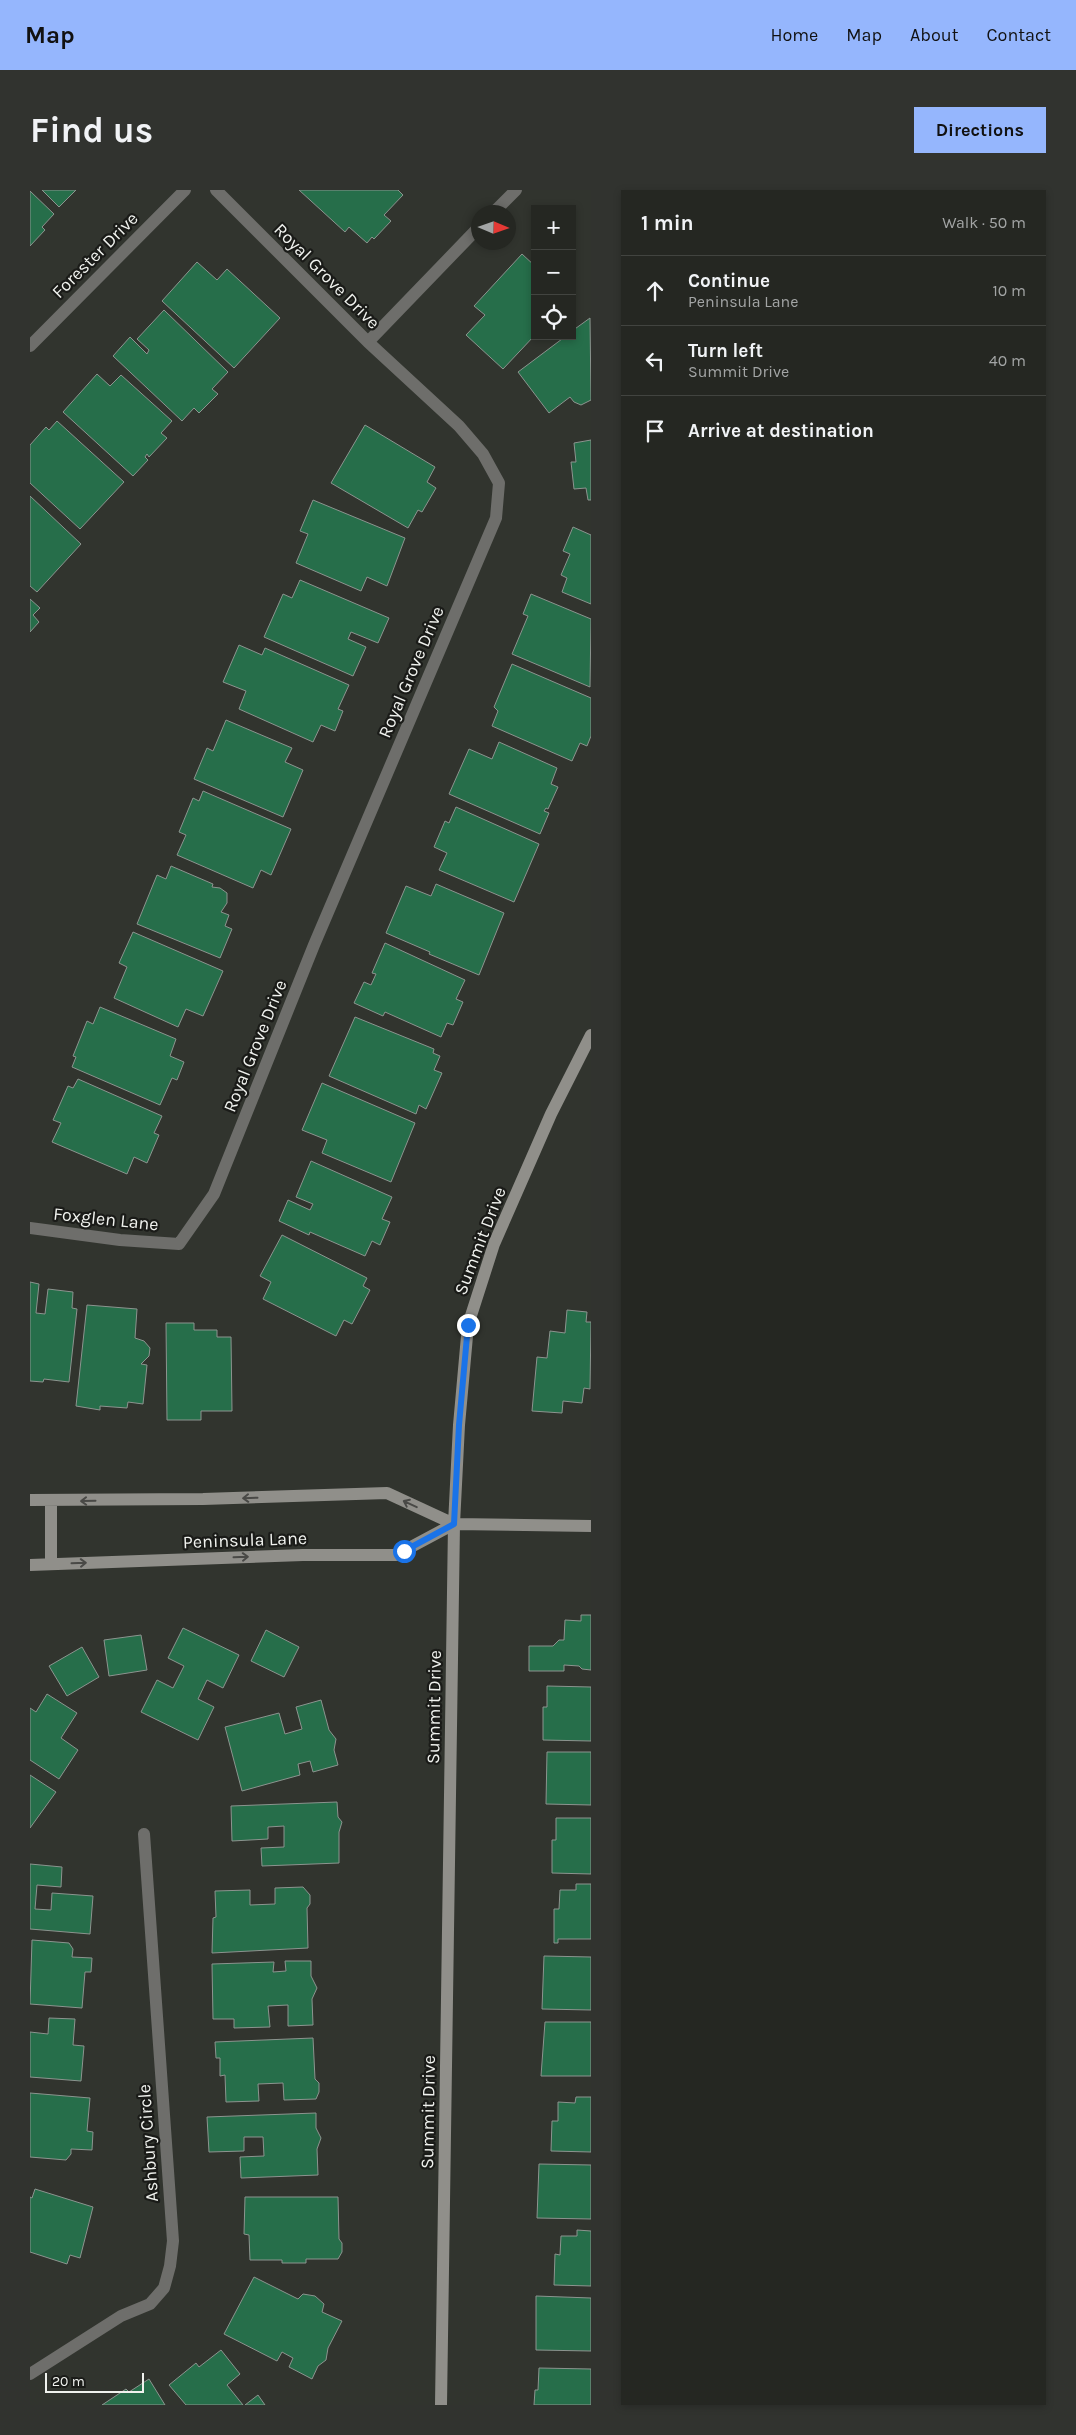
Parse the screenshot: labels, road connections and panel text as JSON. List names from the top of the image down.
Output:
{
  "streets": {
    "street": [
      "Forester Drive",
      "Royal Grove Drive",
      "Foxglen Lane",
      "Summit Drive",
      "Peninsula Lane",
      "Ashbury Circle"
    ]
  },
  "crossings": [
    ["Royal Grove Drive", "Foxglen Lane"],
    ["Summit Drive", "Peninsula Lane"]
  ],
  "scale_bar": "20 m",
  "north": "right",
  "page": {
    "header": "Map",
    "nav": [
      "Home",
      "Map",
      "About",
      "Contact"
    ],
    "buttons": "Directions",
    "title": "Find us",
    "heading": ["1 min", "Walk · 50 m"],
    "map_buttons": ["+", "−"],
    "list": [
      ["Continue", "Peninsula Lane", "10 m"],
      ["Turn left", "Summit Drive", "40 m"],
      "Arrive at destination"
    ],
    "scale": "20 m"
  }
}
